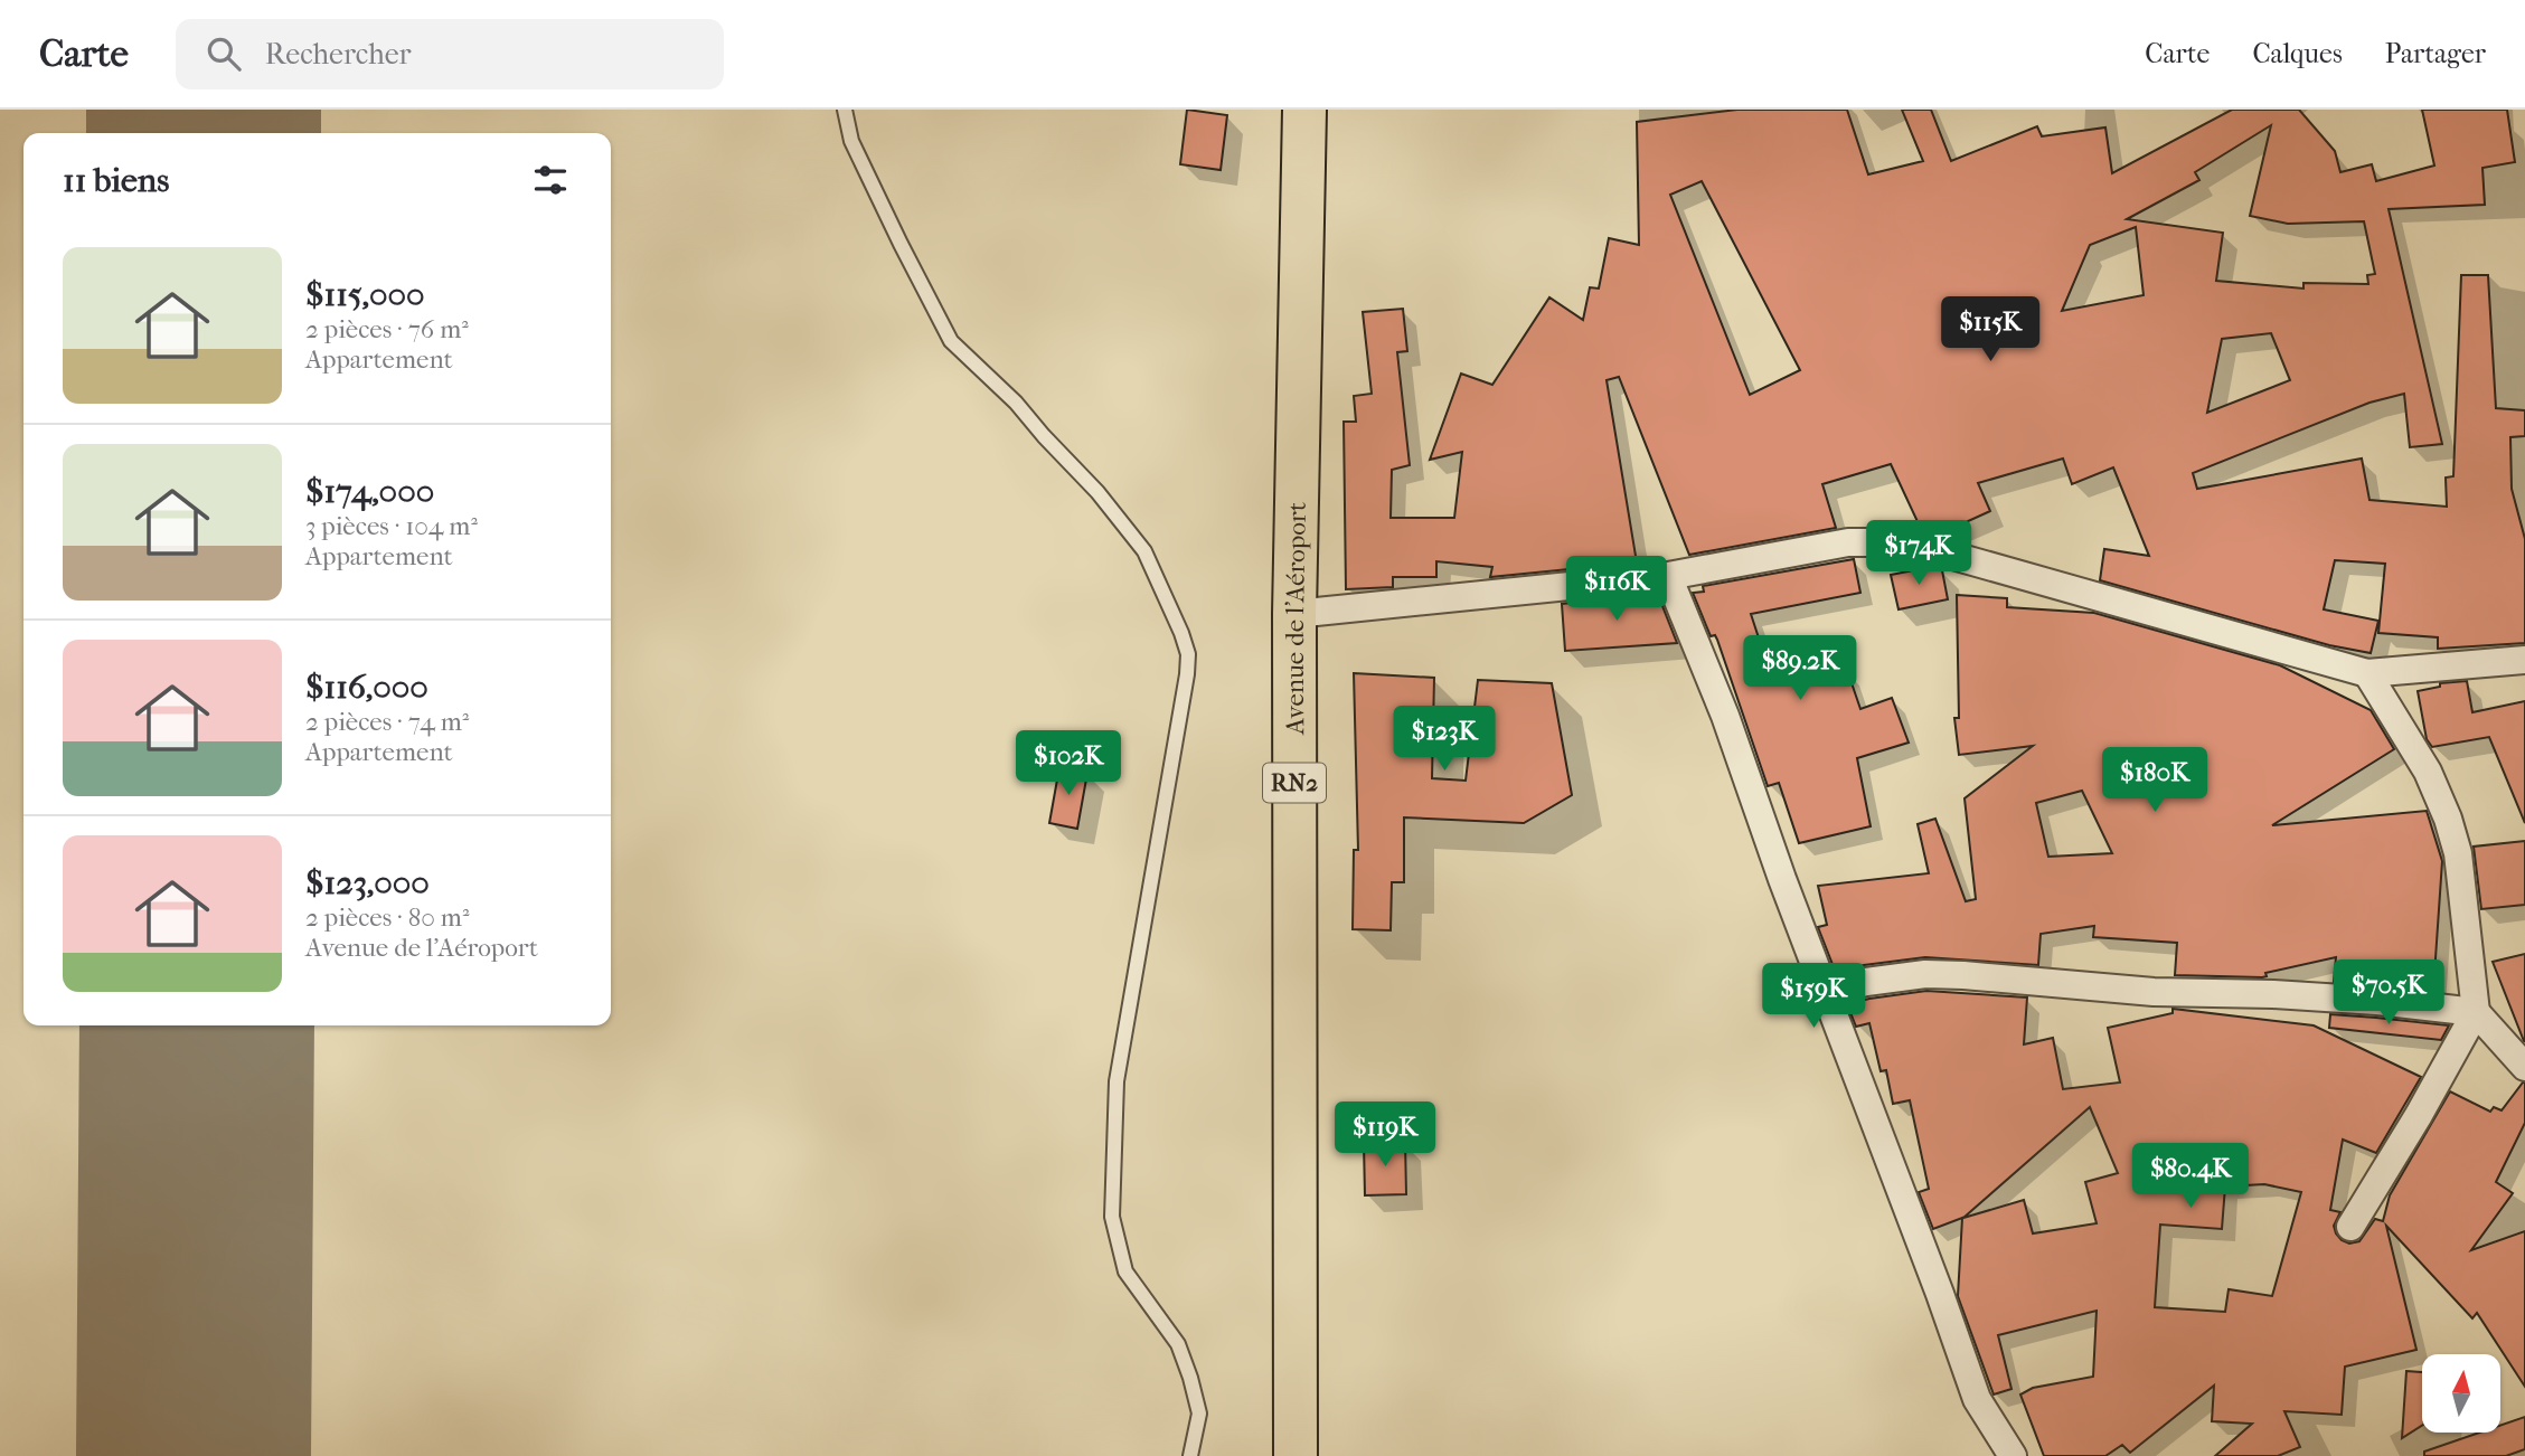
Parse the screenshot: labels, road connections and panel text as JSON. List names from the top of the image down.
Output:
{
  "streets": {
    "highway": ["Avenue de l'Aéroport", "RN2"]
  },
  "north": "top",
  "page": {
    "header": "Carte",
    "search": "Rechercher",
    "nav": ["Carte", "Calques", "Partager"],
    "heading": "11 biens",
    "list": [
      {
        "name": "$115,000",
        "note": "2 pièces · 76 m² · Appartement"
      },
      {
        "name": "$174,000",
        "note": "3 pièces · 104 m² · Appartement"
      },
      {
        "name": "$116,000",
        "note": "2 pièces · 74 m² · Appartement"
      },
      {
        "name": "$123,000",
        "note": "2 pièces · 80 m² · Avenue de l'Aéroport"
      }
    ],
    "price": [
      "$115K",
      "$174K",
      "$116K",
      "$89.2K",
      "$123K",
      "$102K",
      "$180K",
      "$70.5K",
      "$159K",
      "$119K",
      "$80.4K"
    ]
  }
}
